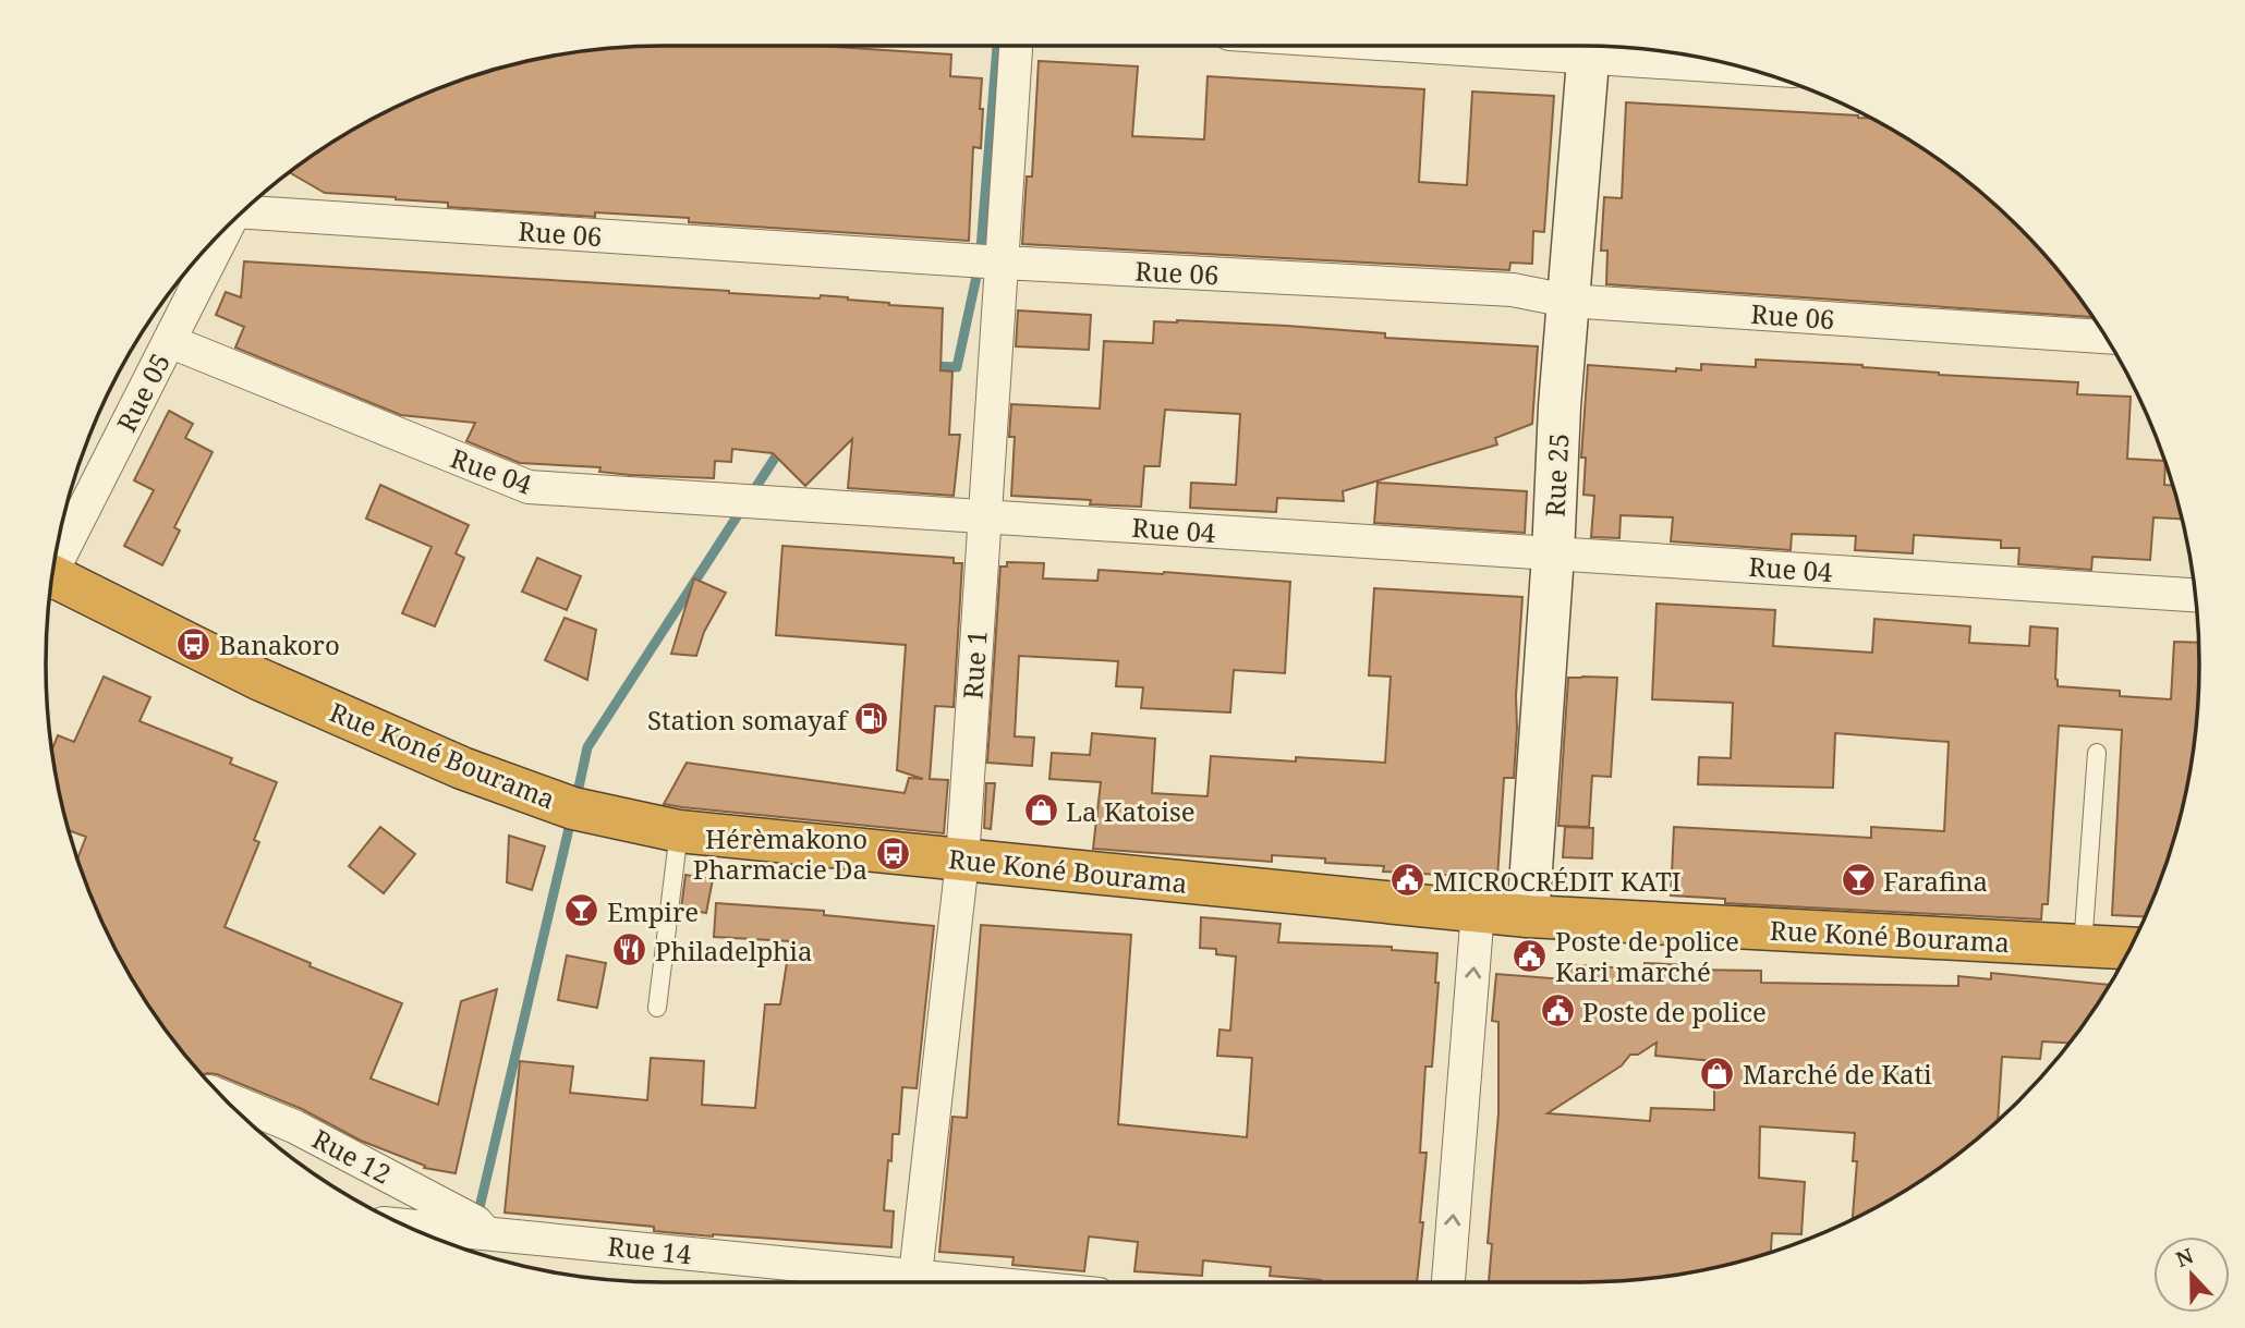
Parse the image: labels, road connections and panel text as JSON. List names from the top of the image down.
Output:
{
  "streets": {
    "highway": ["Rue Koné Bourama"],
    "street": [
      "Rue 06",
      "Rue 05",
      "Rue 04",
      "Rue 25",
      "Rue 1",
      "Rue 12",
      "Rue 14"
    ]
  },
  "crossings": [
    ["Rue 06", "Rue 25"],
    ["Rue 06", "Rue 1"],
    ["Rue 05", "Rue 04"],
    ["Rue 04", "Rue 25"],
    ["Rue 04", "Rue 1"],
    ["Rue 25", "Rue Koné Bourama"],
    ["Rue 1", "Rue Koné Bourama"],
    ["Rue 12", "Rue 14"]
  ],
  "places": {
    "bus stop": ["Banakoro", "Hérèmakono Pharmacie Da"],
    "fuel station": ["Station somayaf"],
    "shop": ["La Katoise", "Marché de Kati"],
    "public building": ["MICROCRÉDIT KATI", "Poste de police Kari marché", "Poste de police"],
    "bar": ["Farafina", "Empire"],
    "restaurant": ["Philadelphia"]
  },
  "north": "top"
}
